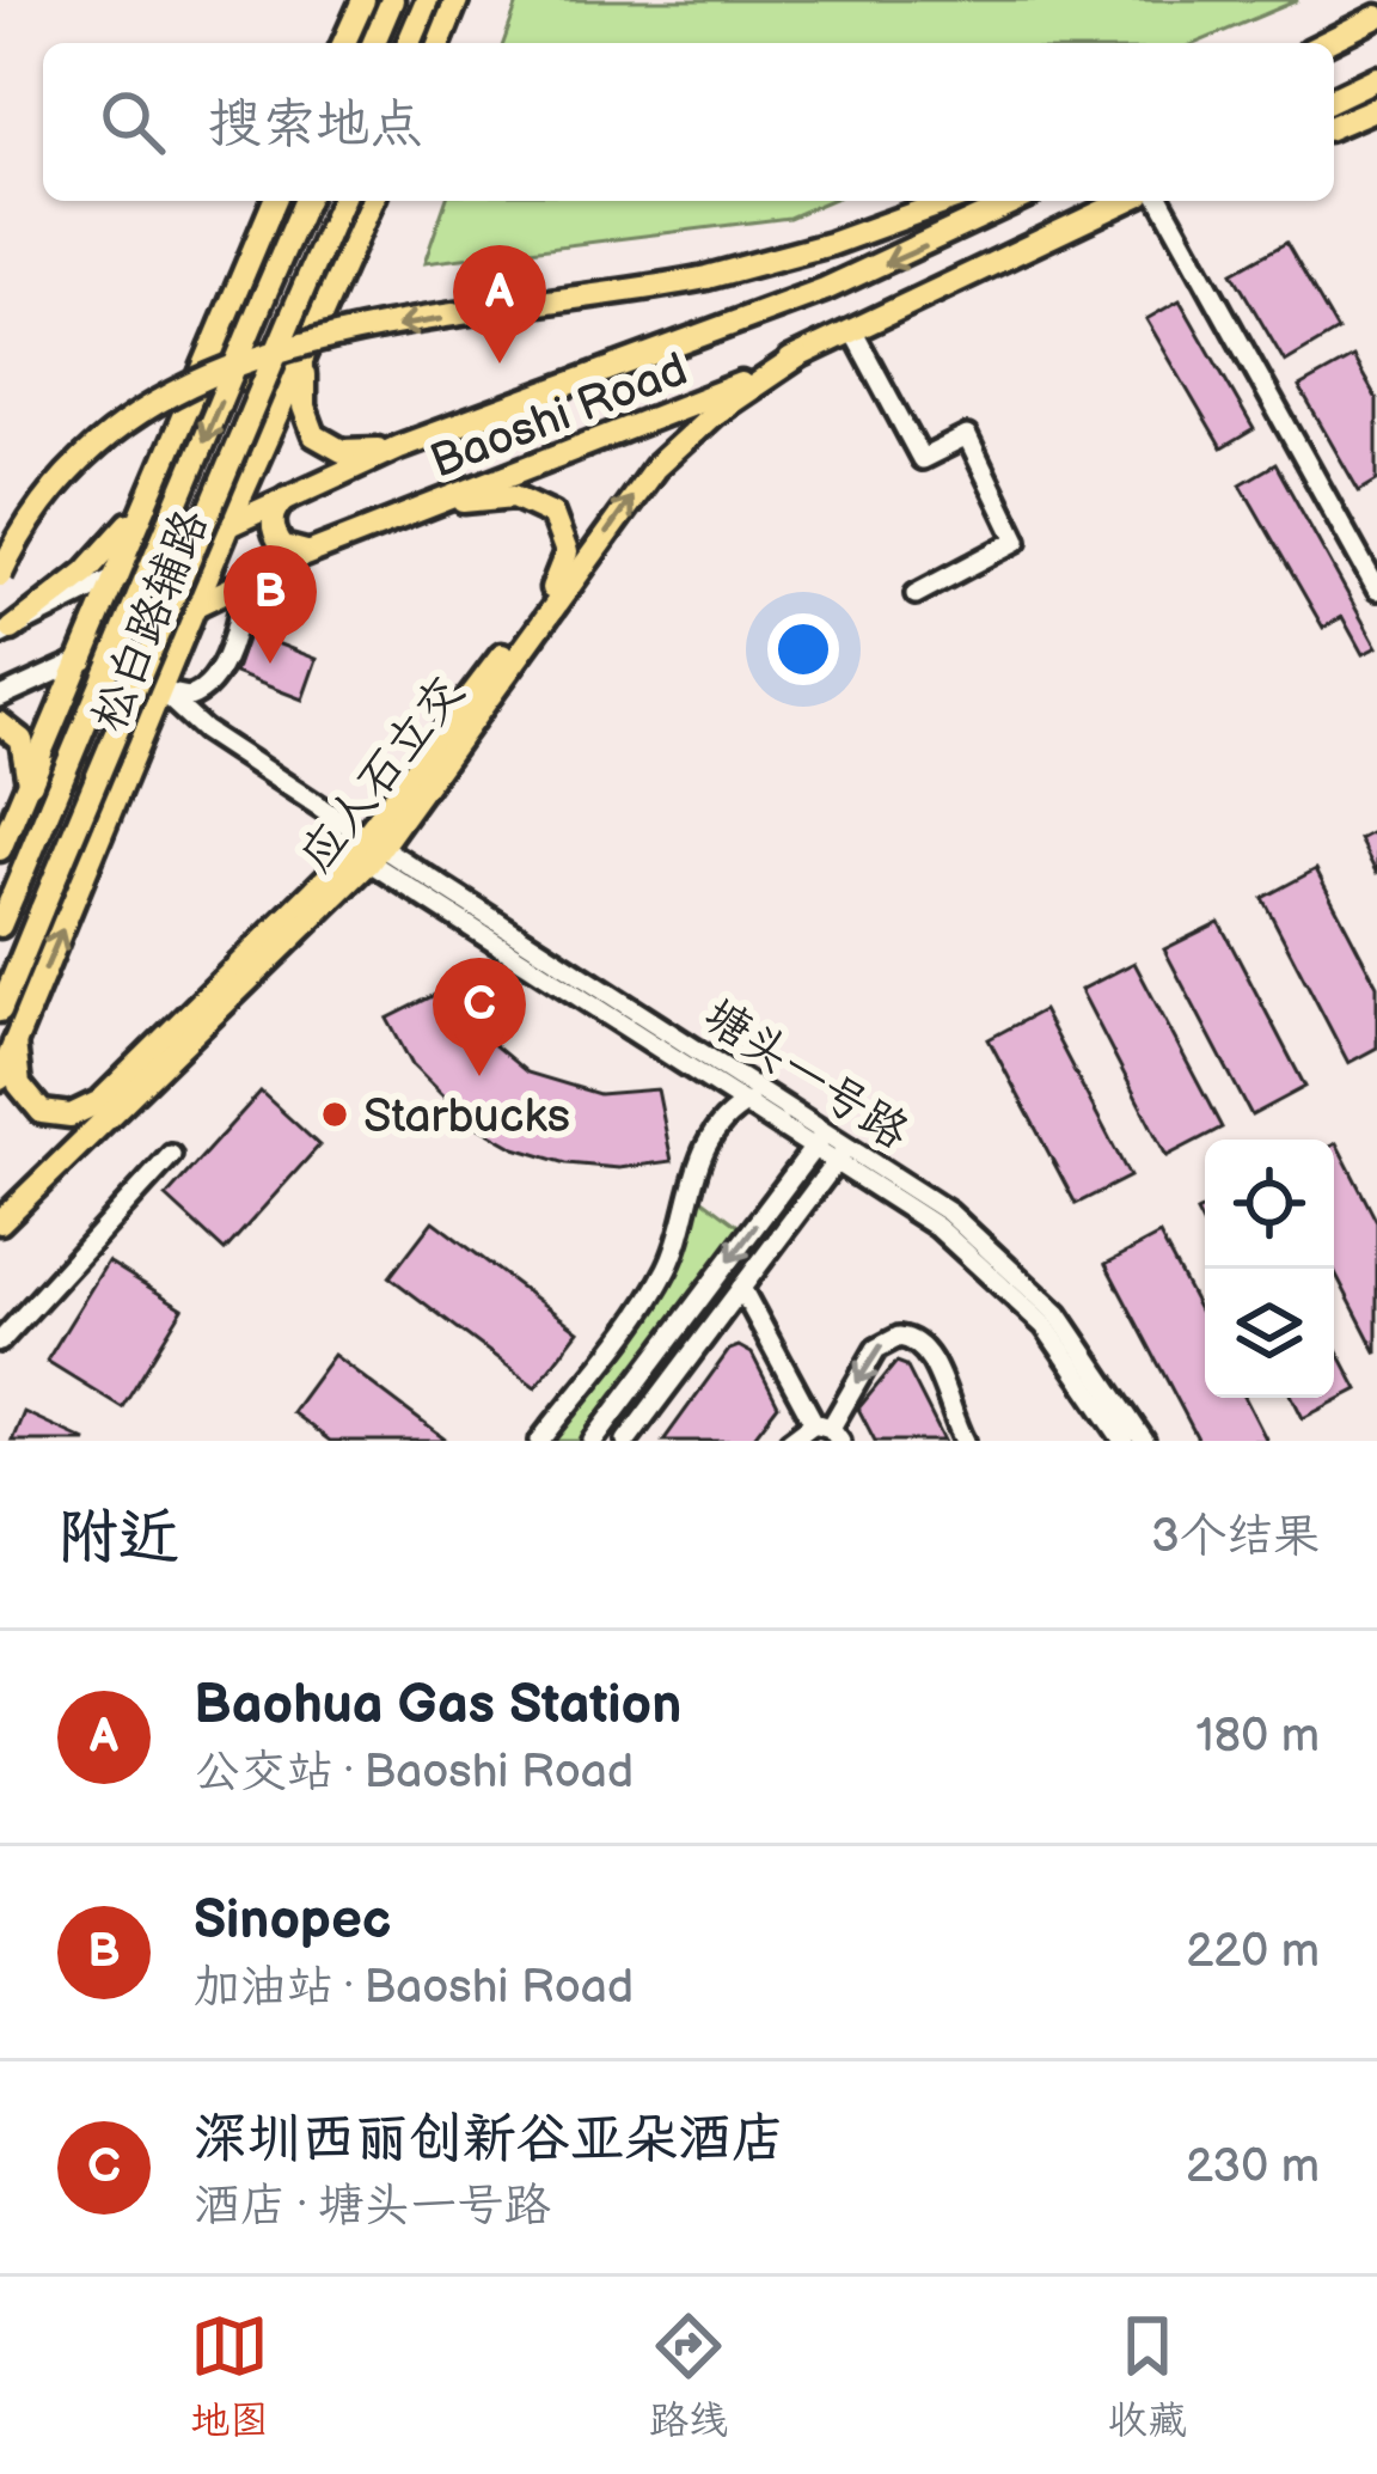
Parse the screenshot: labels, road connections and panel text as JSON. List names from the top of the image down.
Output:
{
  "streets": {
    "main road": ["Baoshi Road", "松白路辅路", "应人石立交"],
    "street": ["塘头一号路"]
  },
  "crossings": [
    ["Baoshi Road", "松白路辅路"],
    ["Baoshi Road", "应人石立交"],
    ["应人石立交", "塘头一号路"]
  ],
  "one_way": ["应人石立交"],
  "places": ["Starbucks"],
  "page": {
    "search": "搜索地点",
    "pins": ["A", "B", "C"],
    "heading": ["附近", "3个结果"],
    "list": [
      {
        "mark": "A",
        "name": "Baohua Gas Station",
        "note": "公交站 · Baoshi Road",
        "value": "180 m"
      },
      {
        "mark": "B",
        "name": "Sinopec",
        "note": "加油站 · Baoshi Road",
        "value": "220 m"
      },
      {
        "mark": "C",
        "name": "深圳西丽创新谷亚朵酒店",
        "note": "酒店 · 塘头一号路",
        "value": "230 m"
      }
    ],
    "nav": ["地图", "路线", "收藏"]
  }
}
